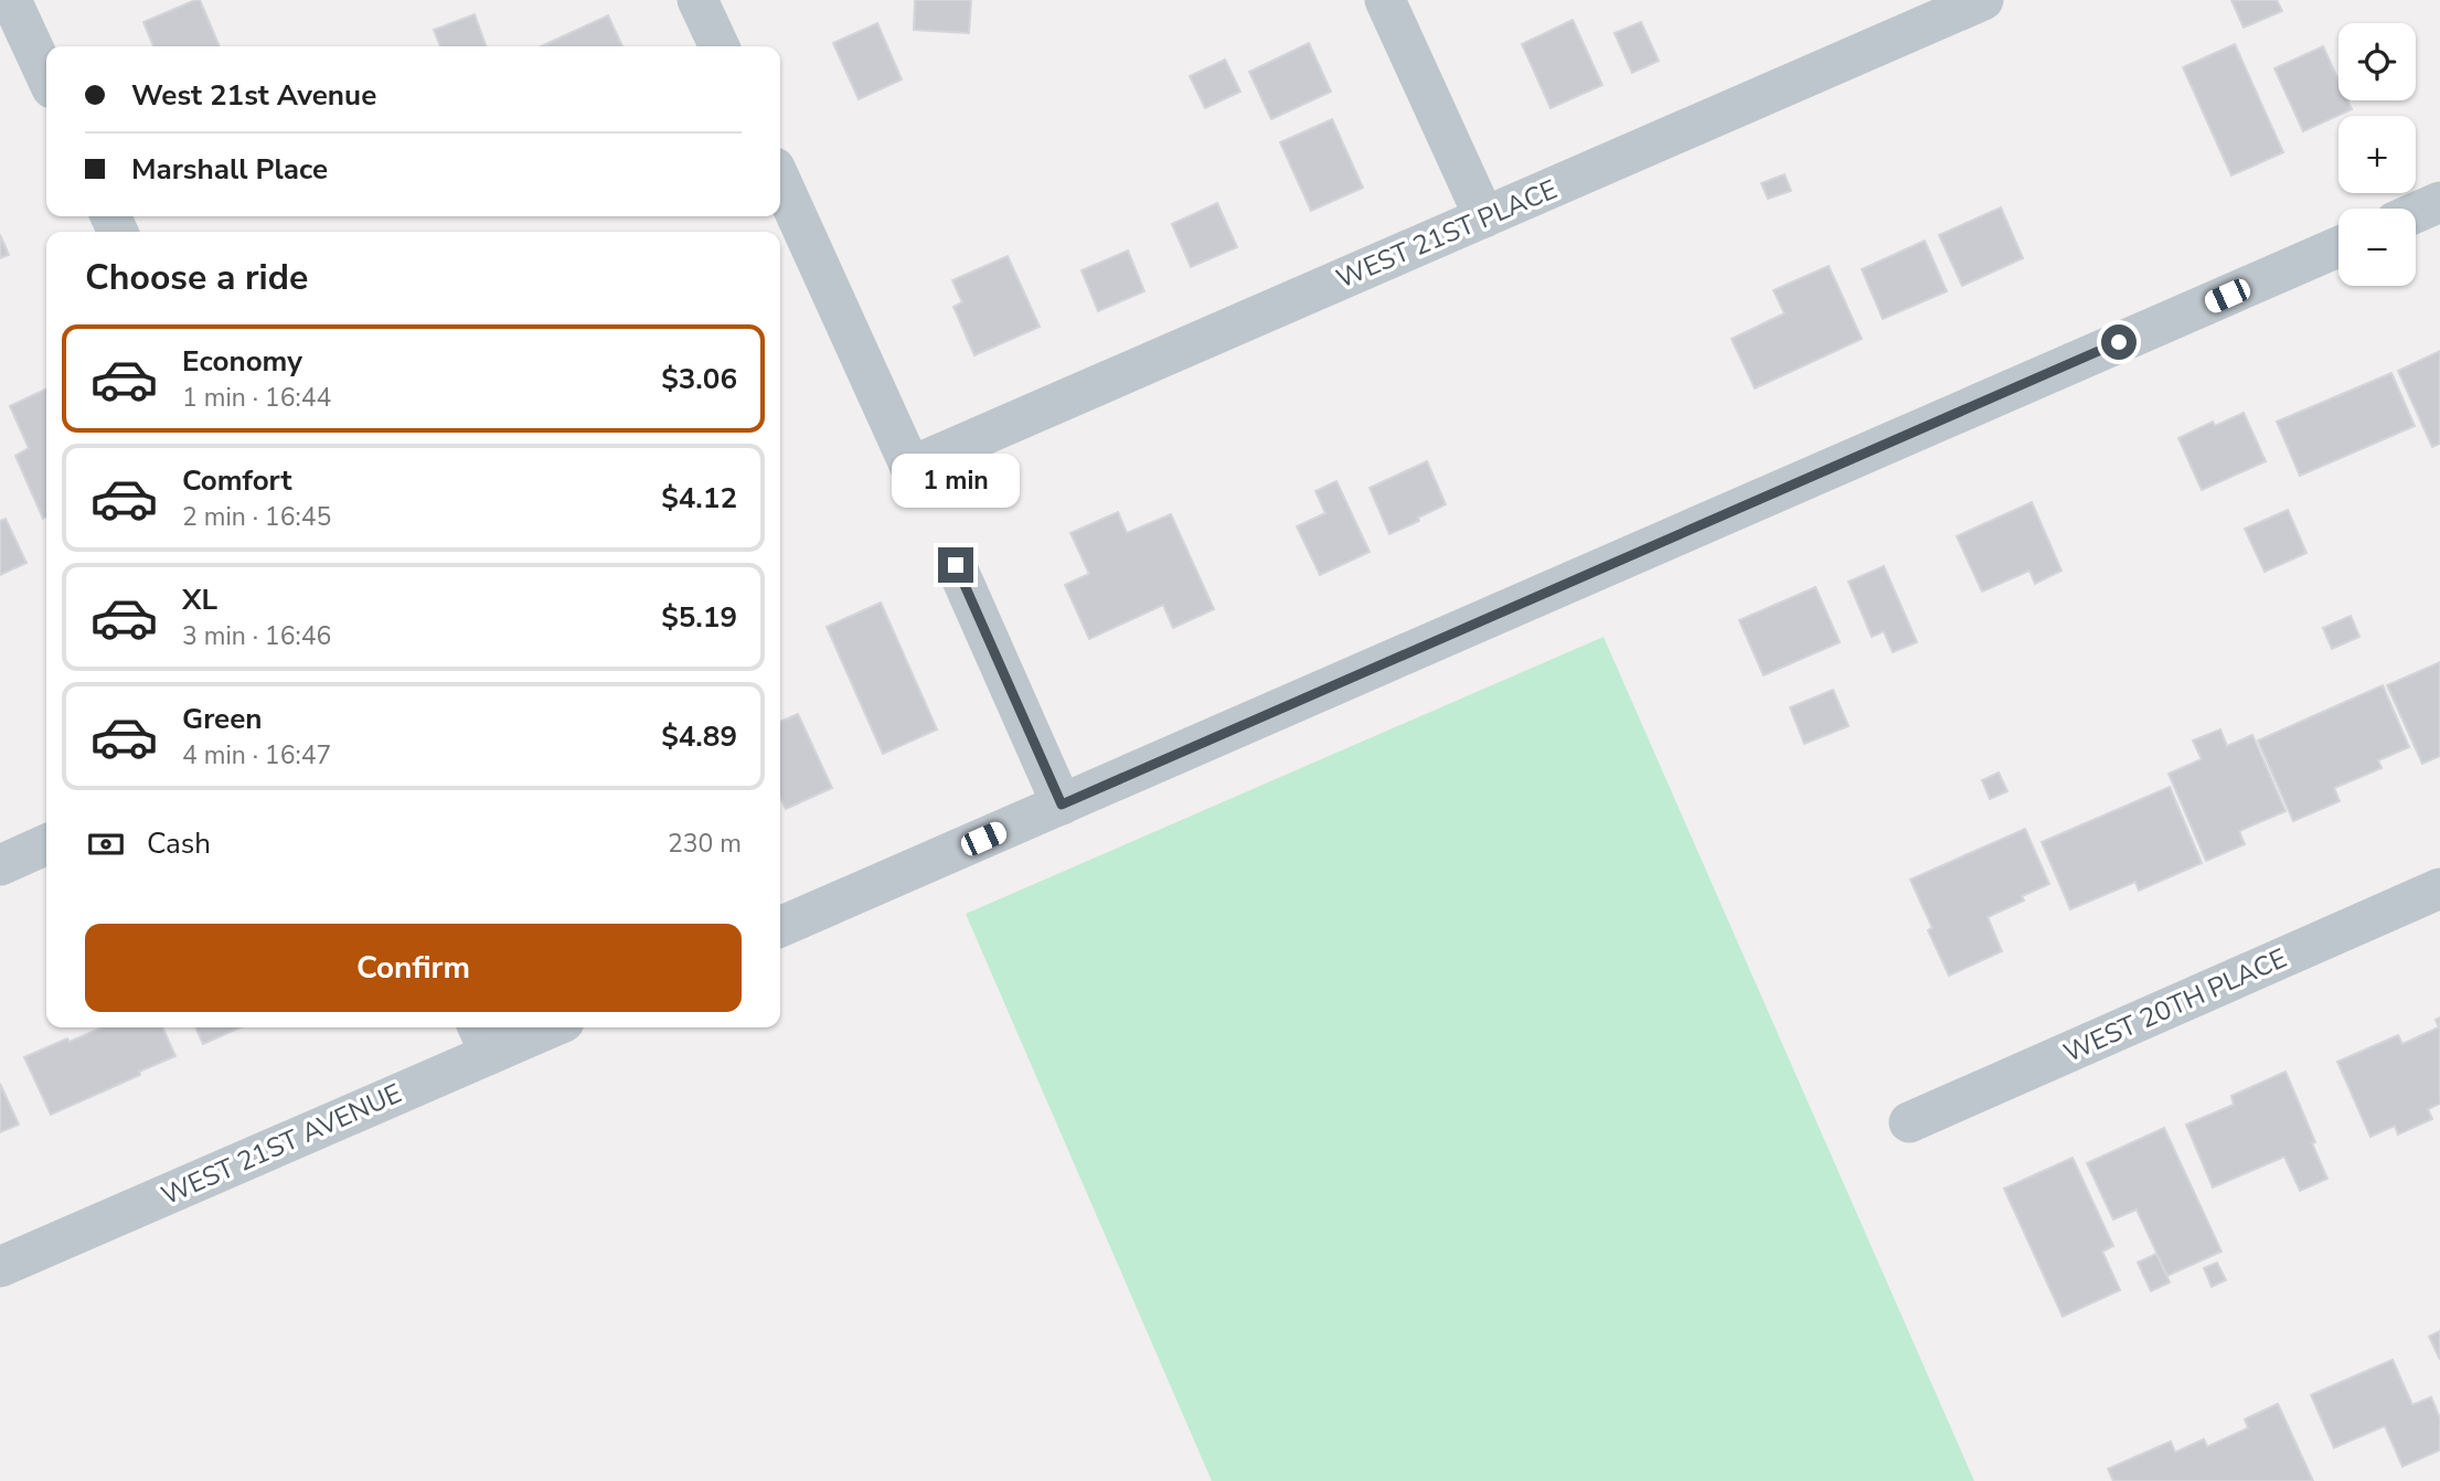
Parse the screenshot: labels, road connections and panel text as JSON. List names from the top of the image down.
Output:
{
  "streets": {
    "street": ["WEST 21ST PLACE", "WEST 20TH PLACE", "WEST 21ST AVENUE"]
  },
  "page": {
    "map_buttons": ["+", "−"],
    "banner": ["West 21st Avenue", "Marshall Place"],
    "heading": "Choose a ride",
    "list": [
      {
        "name": "Economy",
        "note": "1 min · 16:44",
        "value": "$3.06"
      },
      {
        "name": "Comfort",
        "note": "2 min · 16:45",
        "value": "$4.12"
      },
      {
        "name": "XL",
        "note": "3 min · 16:46",
        "value": "$5.19"
      },
      {
        "name": "Green",
        "note": "4 min · 16:47",
        "value": "$4.89"
      }
    ],
    "bubble": "1 min",
    "pay": ["Cash", "230 m"],
    "buttons": "Confirm"
  }
}
